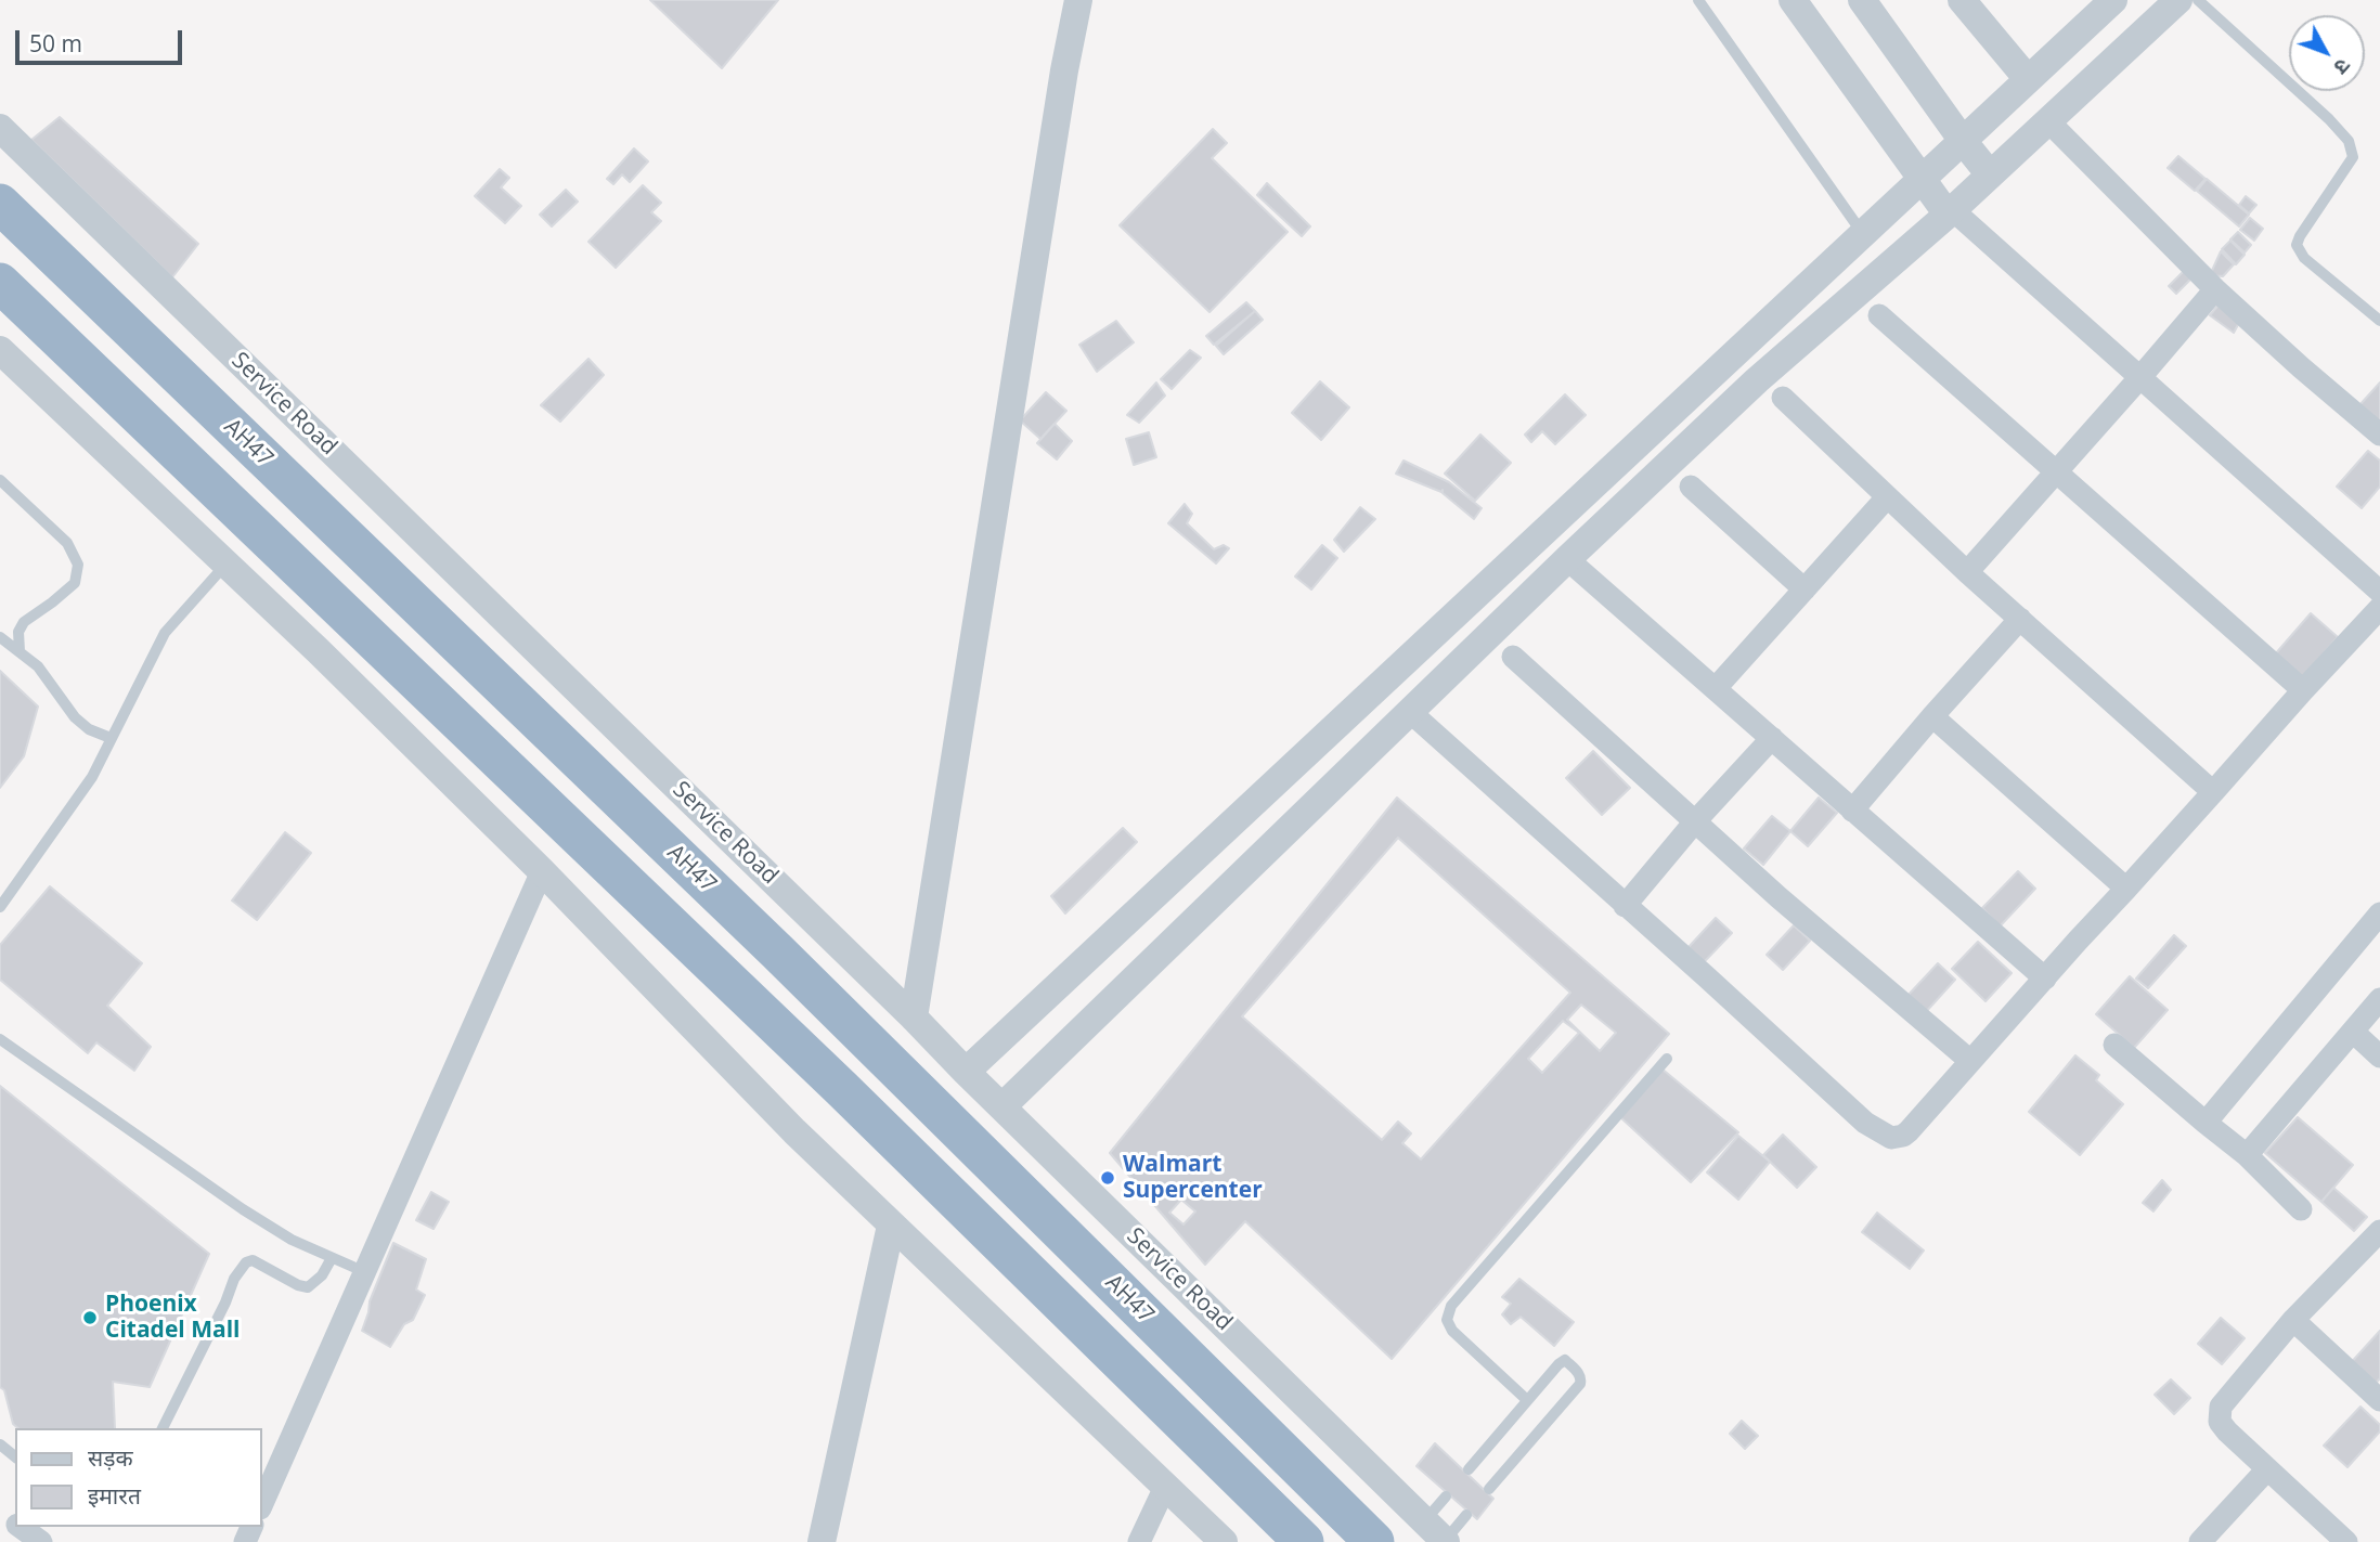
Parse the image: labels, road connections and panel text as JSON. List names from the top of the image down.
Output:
{
  "streets": {
    "highway": ["AH47"],
    "street": ["Service Road"]
  },
  "places": ["Walmart Supercenter", "Phoenix Citadel Mall"],
  "legend": ["सड़क", "इमारत"],
  "scale_bar": "50 m",
  "north": "bottom right"
}
